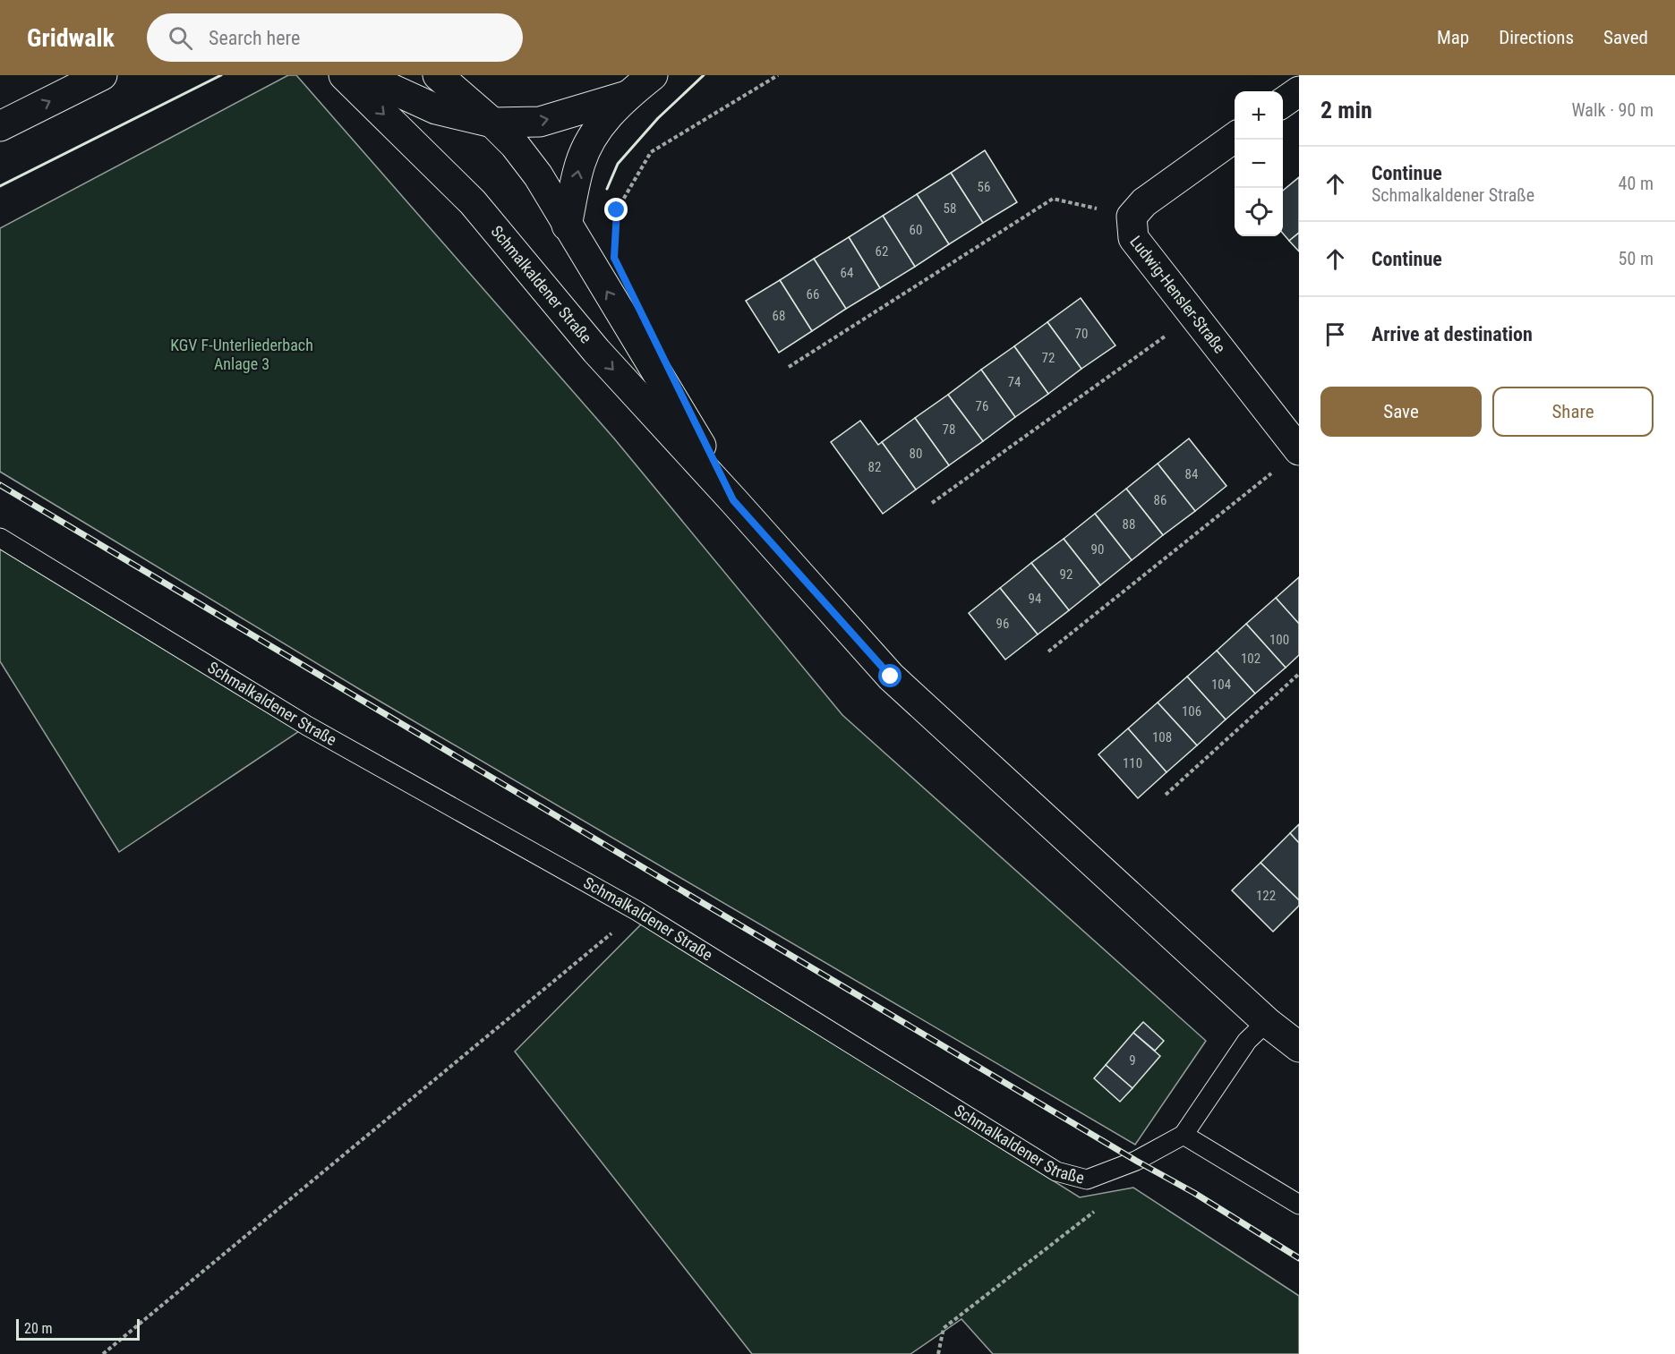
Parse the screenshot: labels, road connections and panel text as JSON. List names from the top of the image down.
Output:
{
  "streets": {
    "main road": ["Schmalkaldener Straße", "Ludwig-Hensler-Straße"]
  },
  "parks": ["KGV F-Unterliederbach Anlage 3"],
  "house_numbers": [
    "56",
    "58",
    "60",
    "62",
    "64",
    "66",
    "68",
    "70",
    "72",
    "74",
    "76",
    "78",
    "80",
    "82",
    "84",
    "86",
    "88",
    "90",
    "92",
    "94",
    "96",
    "100",
    "102",
    "104",
    "106",
    "108",
    "110",
    "122",
    "9"
  ],
  "scale_bar": "20 m",
  "page": {
    "header": "Gridwalk",
    "search": "Search here",
    "nav": ["Map", "Directions", "Saved"],
    "heading": ["2 min", "Walk · 90 m"],
    "map_buttons": ["+", "−"],
    "list": [
      ["Continue", "Schmalkaldener Straße", "40 m"],
      ["Continue", "50 m"],
      "Arrive at destination"
    ],
    "buttons": ["Save", "Share"],
    "scale": "20 m"
  }
}
